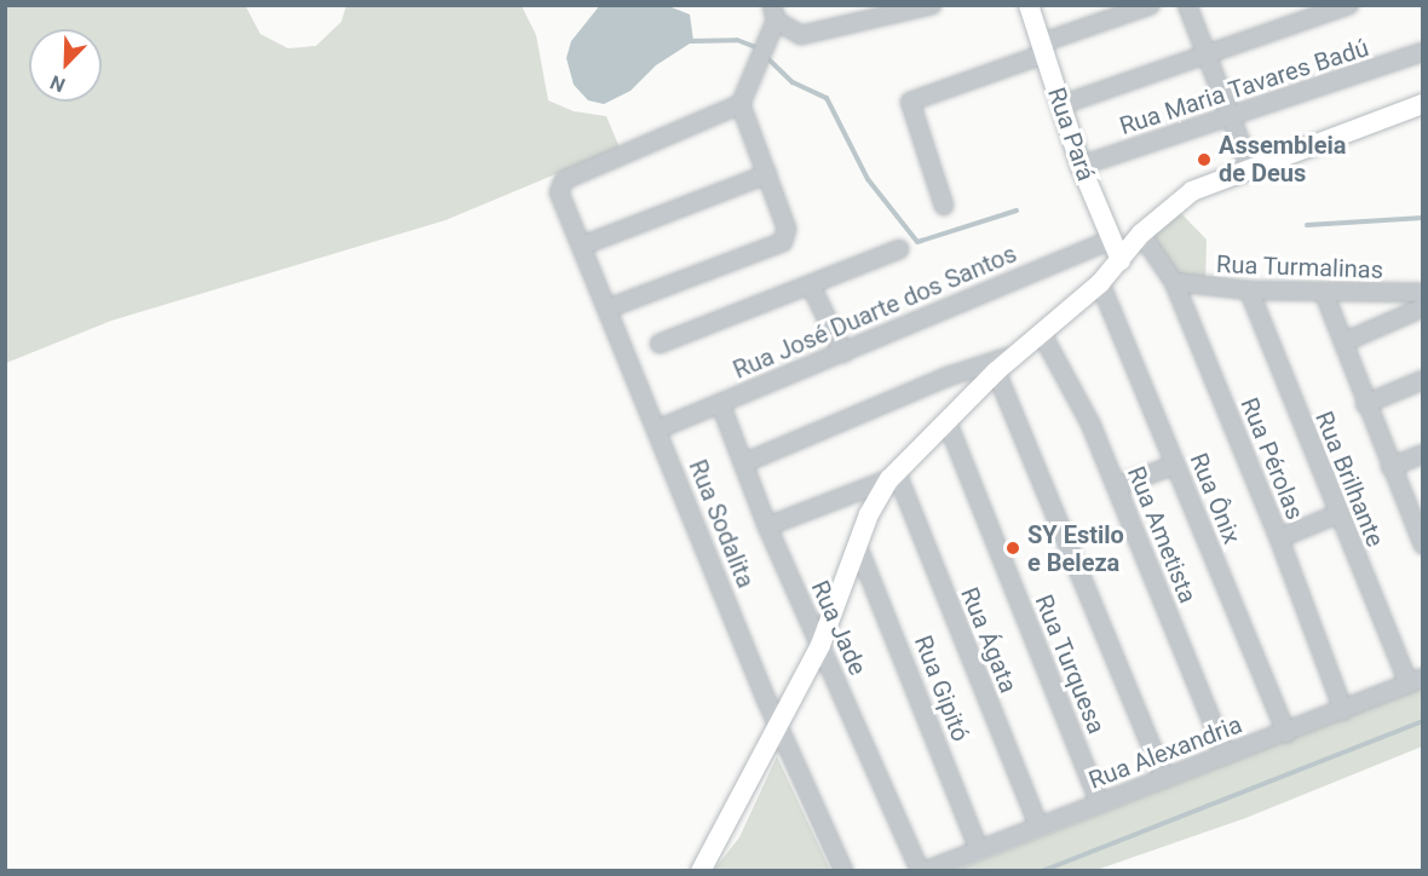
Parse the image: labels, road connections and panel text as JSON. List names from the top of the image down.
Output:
{
  "streets": {
    "main road": ["Rua Pará"],
    "street": [
      "Rua Maria Tavares Badú",
      "Rua Turmalinas",
      "Rua José Duarte dos Santos",
      "Rua Pérolas",
      "Rua Brilhante",
      "Rua Ônix",
      "Rua Sodalita",
      "Rua Ametista",
      "Rua Jade",
      "Rua Ágata",
      "Rua Turquesa",
      "Rua Gipitó",
      "Rua Alexandria"
    ]
  },
  "crossings": [
    ["Rua Maria Tavares Badú", "Rua Pará"],
    ["Rua Pará", "Rua José Duarte dos Santos"],
    ["Rua Turmalinas", "Rua Pérolas"],
    ["Rua Turmalinas", "Rua Brilhante"],
    ["Rua José Duarte dos Santos", "Rua Sodalita"],
    ["Rua José Duarte dos Santos", "Rua Jade"],
    ["Rua Pérolas", "Rua Alexandria"],
    ["Rua Brilhante", "Rua Alexandria"],
    ["Rua Ônix", "Rua Alexandria"],
    ["Rua Ametista", "Rua Alexandria"],
    ["Rua Jade", "Rua Alexandria"],
    ["Rua Ágata", "Rua Alexandria"],
    ["Rua Turquesa", "Rua Alexandria"],
    ["Rua Gipitó", "Rua Alexandria"]
  ],
  "places": ["Assembleia de Deus", "SY Estilo e Beleza"],
  "north": "bottom left"
}
